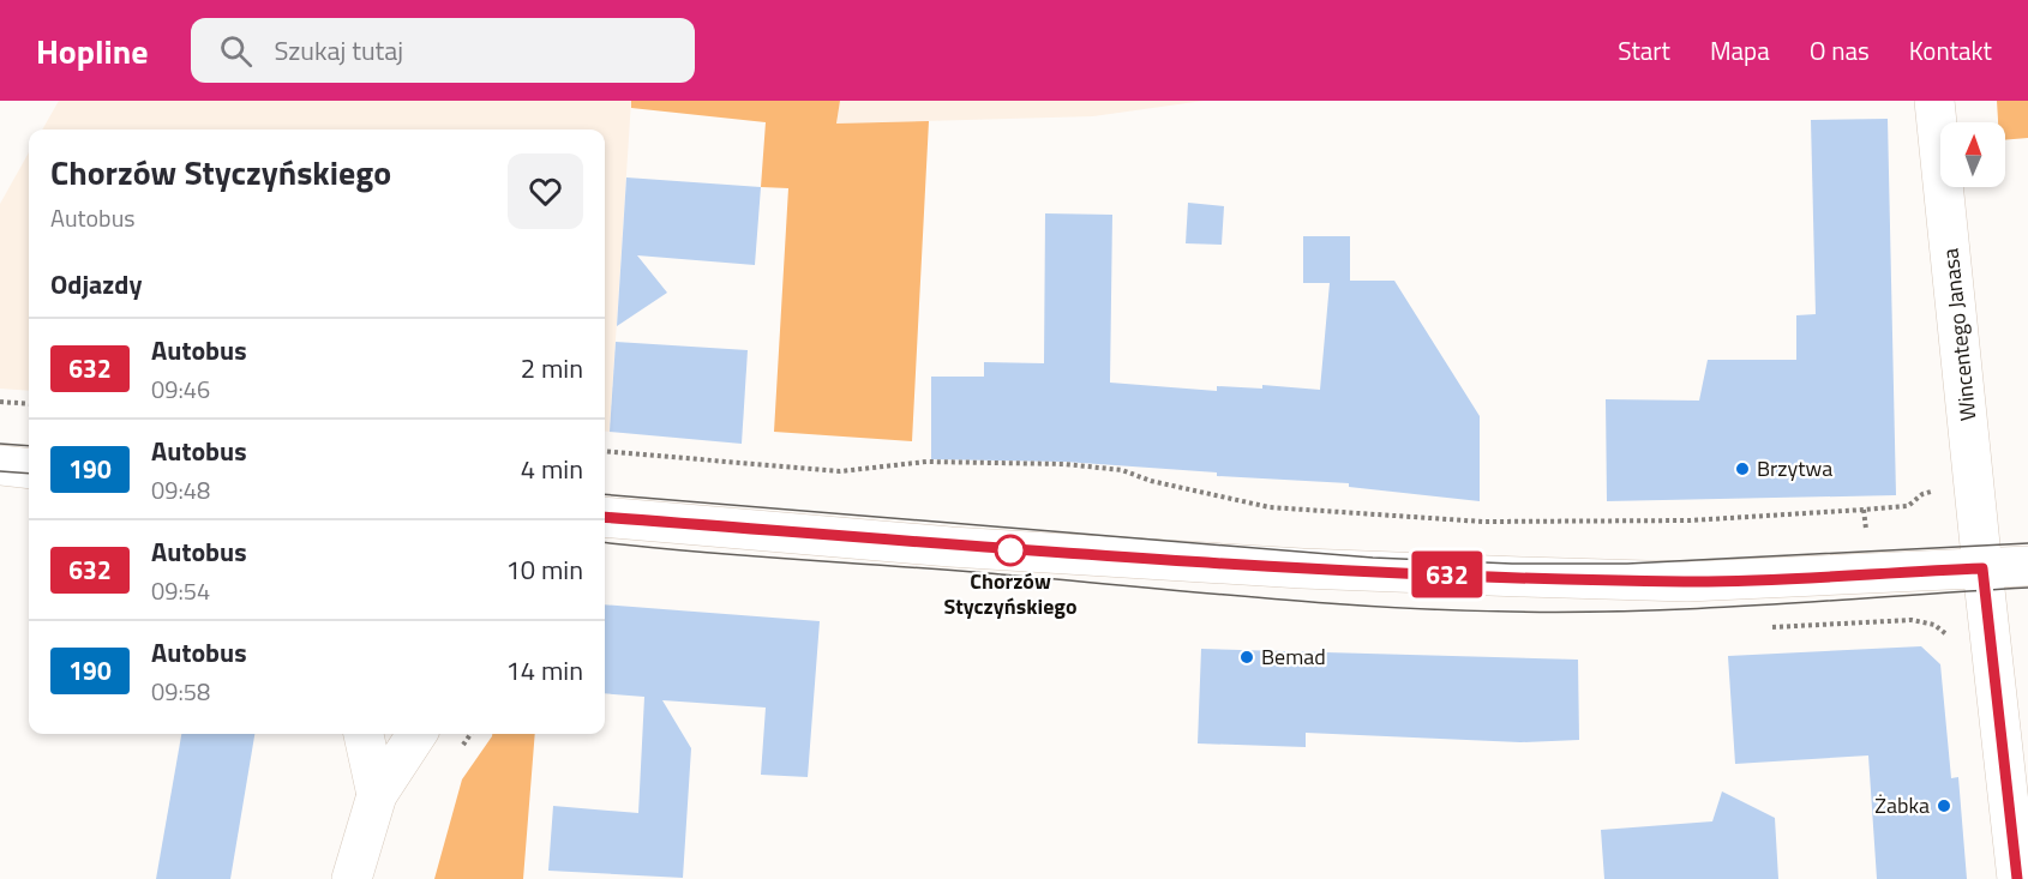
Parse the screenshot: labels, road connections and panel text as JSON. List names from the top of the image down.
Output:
{
  "streets": {
    "main road": ["Wincentego Janasa"]
  },
  "places": [
    "Brzytwa",
    "Chorzów Styczyńskiego",
    "Bemad",
    "Żabka"
  ],
  "lines": ["bus line 632"],
  "north": "top",
  "page": {
    "header": "Hopline",
    "search": "Szukaj tutaj",
    "nav": [
      "Start",
      "Mapa",
      "O nas",
      "Kontakt"
    ],
    "on_map": "632",
    "heading": [
      ["Chorzów Styczyńskiego", "Autobus"],
      "Odjazdy"
    ],
    "list": [
      {
        "mark": "632",
        "name": "Autobus",
        "note": "09:46",
        "value": "2 min"
      },
      {
        "mark": "190",
        "name": "Autobus",
        "note": "09:48",
        "value": "4 min"
      },
      {
        "mark": "632",
        "name": "Autobus",
        "note": "09:54",
        "value": "10 min"
      },
      {
        "mark": "190",
        "name": "Autobus",
        "note": "09:58",
        "value": "14 min"
      }
    ]
  }
}
